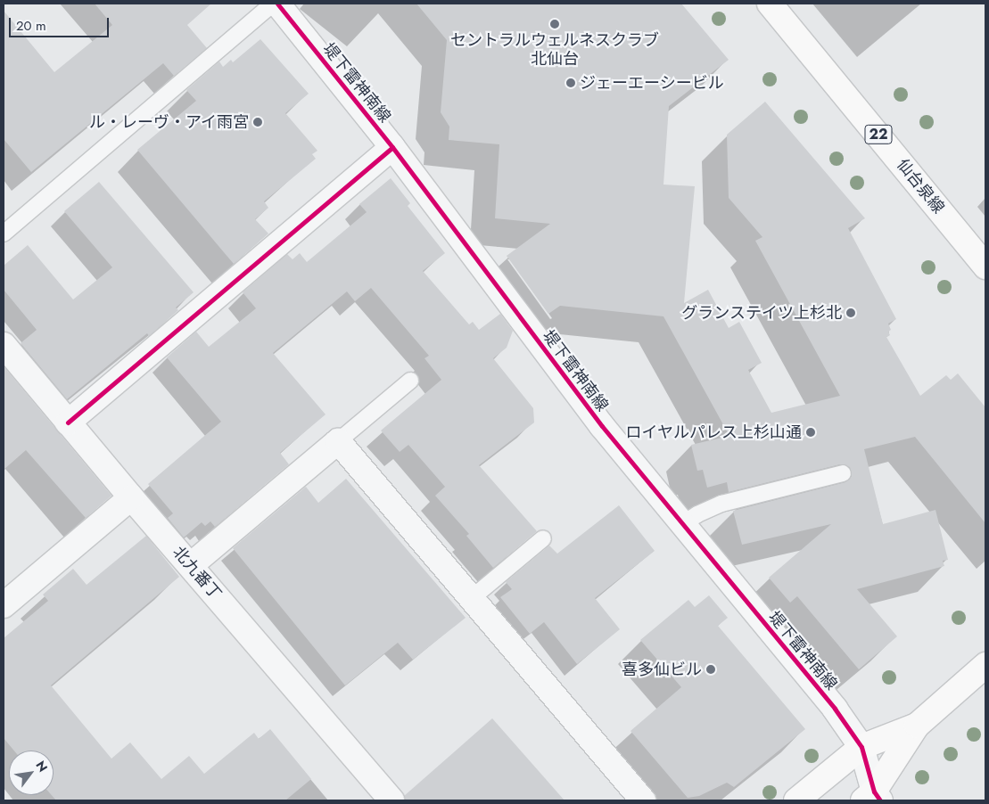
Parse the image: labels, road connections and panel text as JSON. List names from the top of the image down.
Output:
{
  "streets": {
    "main road": ["22", "仙台泉線"],
    "street": ["堤下雷神南線", "北九番丁"]
  },
  "places": [
    "セントラルウェルネスクラブ 北仙台",
    "ジェーエーシービル",
    "ル・レーヴ・アイ雨宮",
    "グランステイツ上杉北",
    "ロイヤルパレス上杉山通",
    "喜多仙ビル"
  ],
  "scale_bar": "20 m",
  "north": "top right"
}
